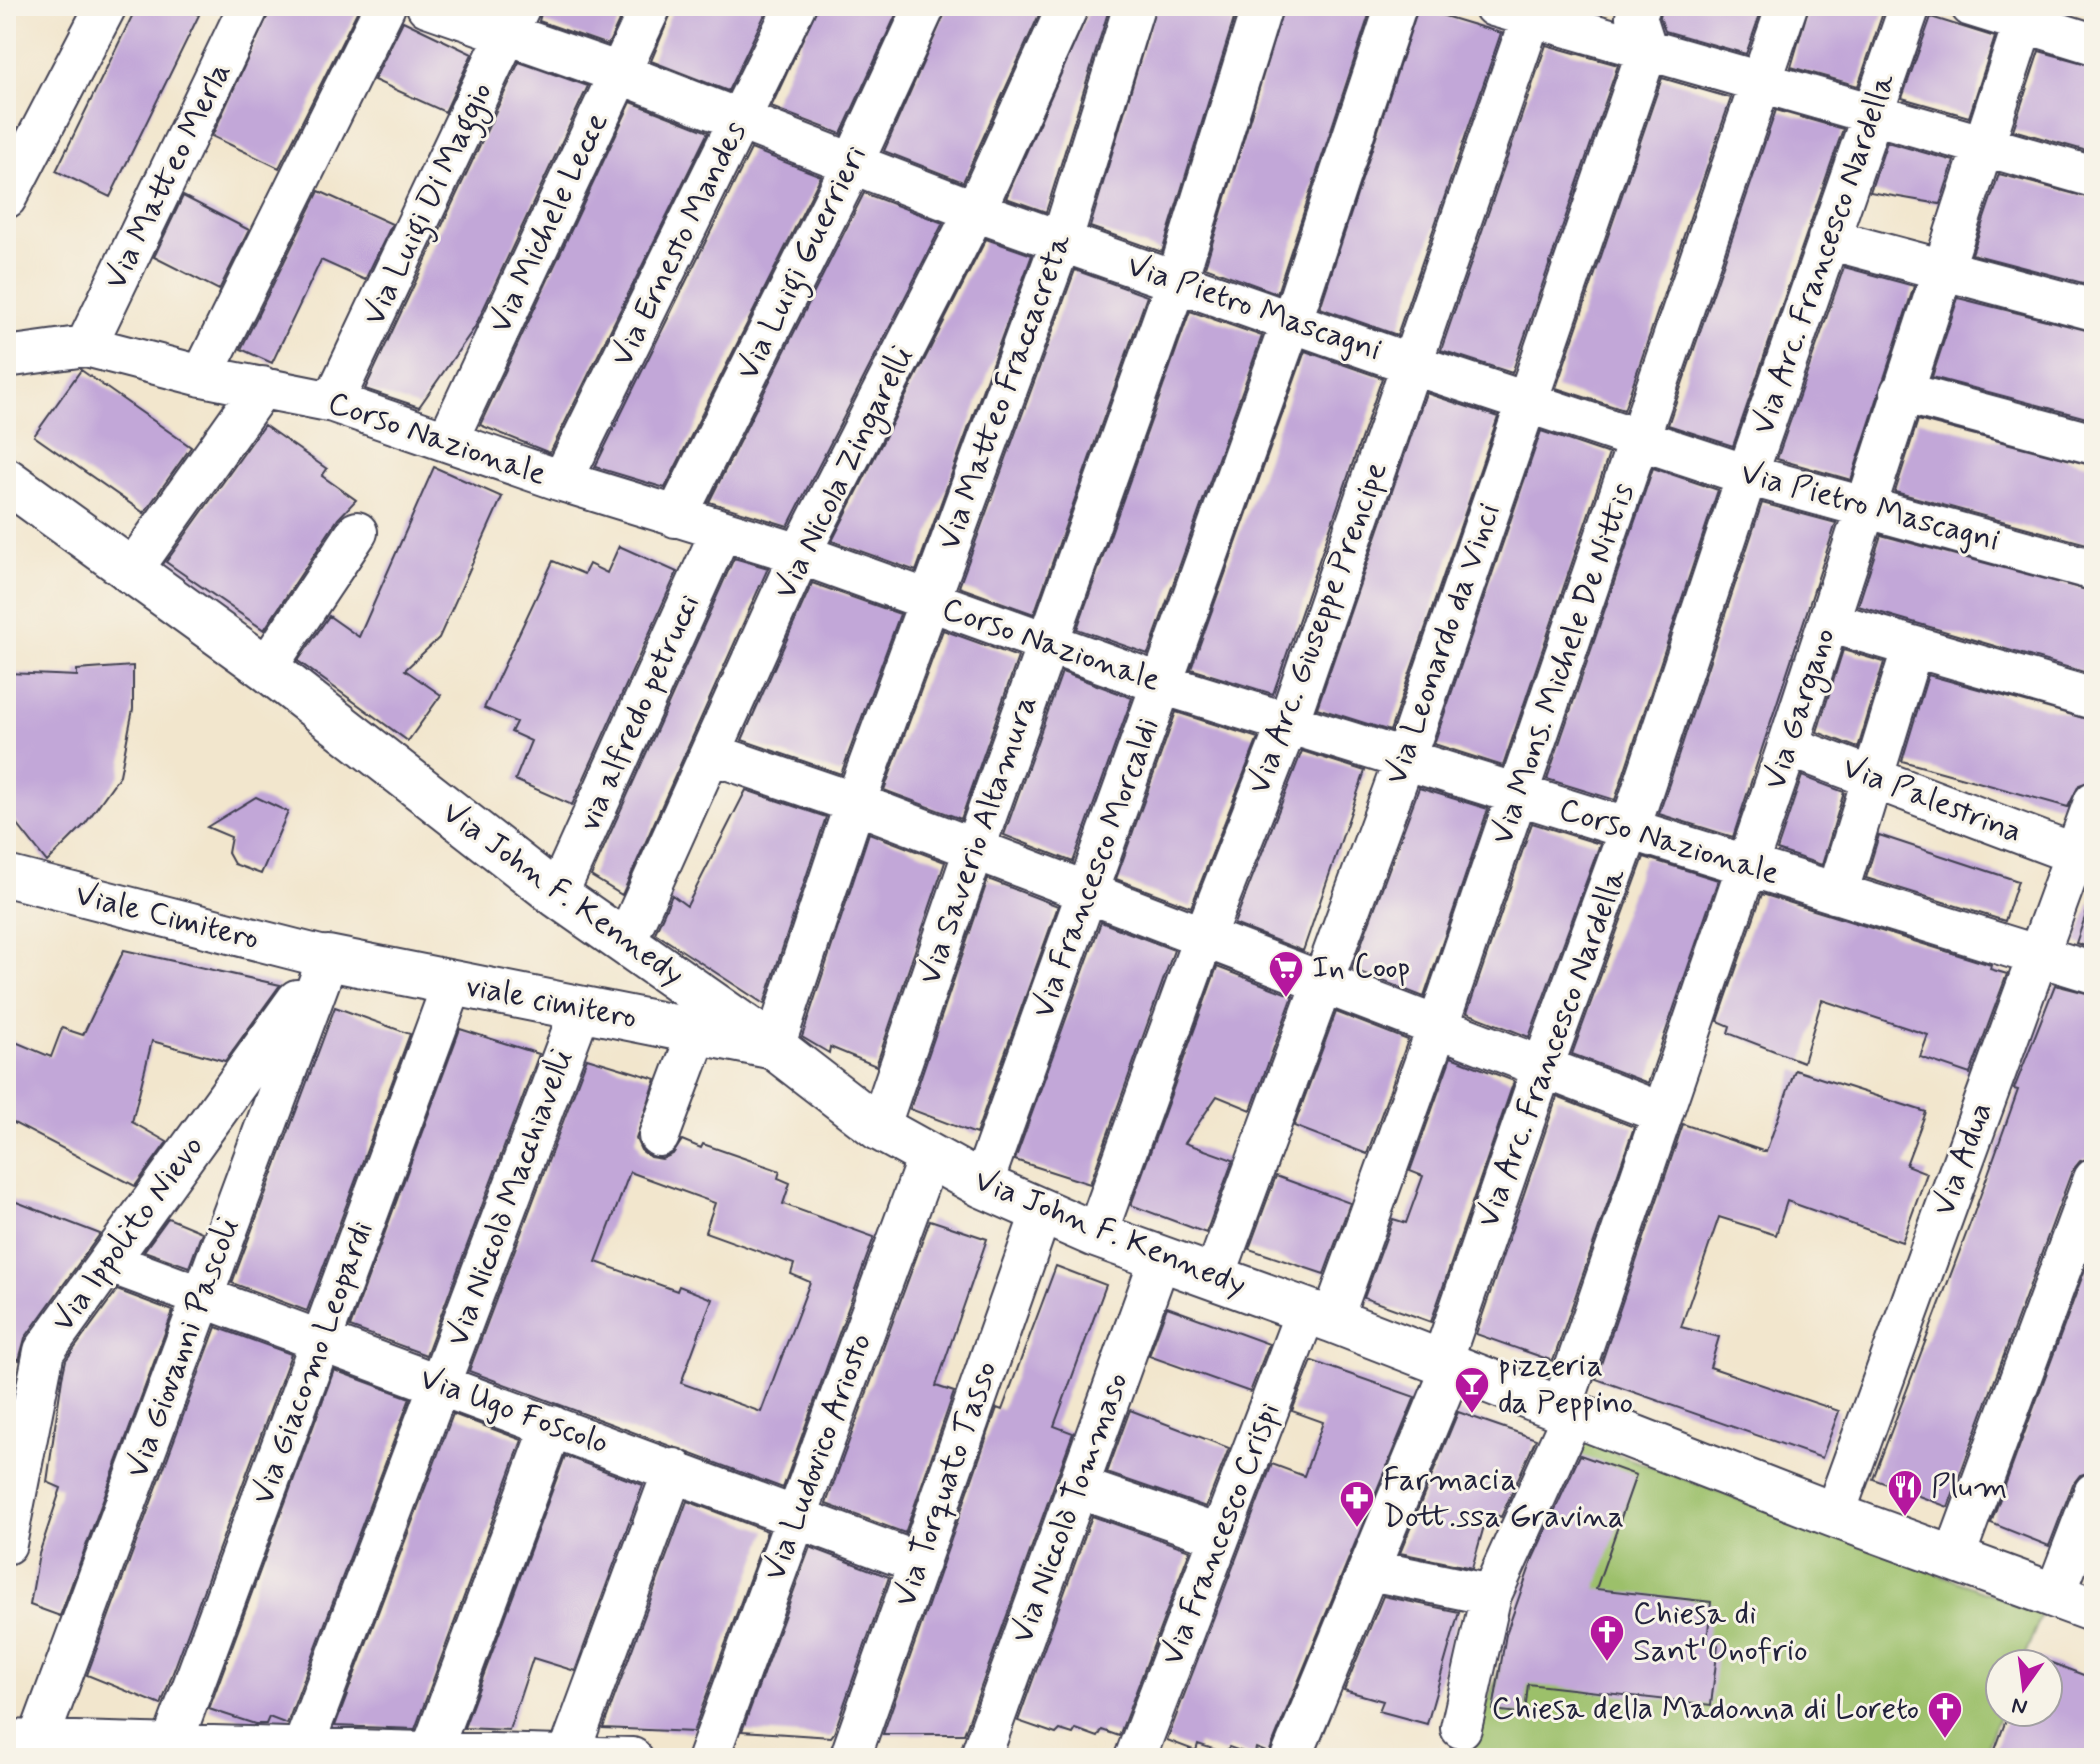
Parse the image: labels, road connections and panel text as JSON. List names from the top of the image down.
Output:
{
  "streets": {
    "main road": ["Via John F. Kennedy", "viale cimitero"],
    "street": [
      "Via Matteo Merla",
      "Via Luigi Di Maggio",
      "Via Michele Lecce",
      "Via Ernesto Mandes",
      "Via Arc. Francesco Nardella",
      "Via Luigi Guerrieri",
      "Via Pietro Mascagni",
      "Via Matteo Fraccacreta",
      "Corso Nazionale",
      "Via Nicola Zingarelli",
      "Via Arc. Giuseppe Prencipe",
      "Via Leonardo da Vinci",
      "Via Mons. Michele De Nittis",
      "Via Gargano",
      "via alfredo petrucci",
      "Via Palestrina",
      "Via Saverio Altamura",
      "Via Francesco Morcaldi",
      "Viale Cimitero",
      "Via Adua",
      "Via Niccolò Macchiavelli",
      "Via Ippolito Nievo",
      "Via Giovanni Pascoli",
      "Via Giacomo Leopardi",
      "Via Ugo Foscolo",
      "Via Ludovico Ariosto",
      "Via Torquato Tasso",
      "Via Niccolò Tommaso",
      "Via Francesco Crispi"
    ]
  },
  "crossings": [
    ["Via Matteo Merla", "Corso Nazionale"],
    ["Via Luigi Di Maggio", "Via Pietro Mascagni"],
    ["Via Luigi Di Maggio", "Corso Nazionale"],
    ["Via Michele Lecce", "Via Pietro Mascagni"],
    ["Via Michele Lecce", "Corso Nazionale"],
    ["Via Ernesto Mandes", "Via Pietro Mascagni"],
    ["Via Ernesto Mandes", "Corso Nazionale"],
    ["Via Arc. Francesco Nardella", "Via Pietro Mascagni"],
    ["Via Arc. Francesco Nardella", "Corso Nazionale"],
    ["Via Arc. Francesco Nardella", "Via John F. Kennedy"],
    ["Via Luigi Guerrieri", "Via Pietro Mascagni"],
    ["Via Luigi Guerrieri", "Corso Nazionale"],
    ["Via Pietro Mascagni", "Via Matteo Fraccacreta"],
    ["Via Pietro Mascagni", "Via Nicola Zingarelli"],
    ["Via Pietro Mascagni", "Via Arc. Giuseppe Prencipe"],
    ["Via Pietro Mascagni", "Via Leonardo da Vinci"],
    ["Via Pietro Mascagni", "Via Mons. Michele De Nittis"],
    ["Via Pietro Mascagni", "Via Gargano"],
    ["Via Pietro Mascagni", "Via Saverio Altamura"],
    ["Via Pietro Mascagni", "Via Francesco Morcaldi"],
    ["Via Matteo Fraccacreta", "Corso Nazionale"],
    ["Via Matteo Fraccacreta", "Via John F. Kennedy"],
    ["Via Matteo Fraccacreta", "viale cimitero"],
    ["Corso Nazionale", "Via Nicola Zingarelli"],
    ["Corso Nazionale", "Via Arc. Giuseppe Prencipe"],
    ["Corso Nazionale", "Via Leonardo da Vinci"],
    ["Corso Nazionale", "Via Mons. Michele De Nittis"],
    ["Corso Nazionale", "Via Gargano"],
    ["Corso Nazionale", "via alfredo petrucci"],
    ["Corso Nazionale", "Via Saverio Altamura"],
    ["Corso Nazionale", "Via Francesco Morcaldi"],
    ["Corso Nazionale", "Via Adua"],
    ["Via Nicola Zingarelli", "Via John F. Kennedy"],
    ["Via Arc. Giuseppe Prencipe", "Via John F. Kennedy"],
    ["Via Leonardo da Vinci", "Via John F. Kennedy"],
    ["Via Mons. Michele De Nittis", "Via John F. Kennedy"],
    ["Via Mons. Michele De Nittis", "Via Francesco Crispi"],
    ["Via Gargano", "Via Palestrina"],
    ["Via Gargano", "Via John F. Kennedy"],
    ["via alfredo petrucci", "Via John F. Kennedy"],
    ["Via Palestrina", "Via Adua"],
    ["Via Saverio Altamura", "Via John F. Kennedy"],
    ["Via Francesco Morcaldi", "Via John F. Kennedy"],
    ["Via John F. Kennedy", "viale cimitero"],
    ["Via John F. Kennedy", "Via Adua"],
    ["Via John F. Kennedy", "Via Ludovico Ariosto"],
    ["Via John F. Kennedy", "Via Torquato Tasso"],
    ["Via John F. Kennedy", "Via Niccolò Tommaso"],
    ["Via John F. Kennedy", "Via Francesco Crispi"],
    ["Viale Cimitero", "viale cimitero"],
    ["Viale Cimitero", "Via Ippolito Nievo"],
    ["Viale Cimitero", "Via Giovanni Pascoli"],
    ["viale cimitero", "Via Niccolò Macchiavelli"],
    ["viale cimitero", "Via Ippolito Nievo"],
    ["viale cimitero", "Via Giovanni Pascoli"],
    ["viale cimitero", "Via Giacomo Leopardi"],
    ["Via Niccolò Macchiavelli", "Via Ugo Foscolo"],
    ["Via Ippolito Nievo", "Via Giovanni Pascoli"],
    ["Via Ippolito Nievo", "Via Ugo Foscolo"],
    ["Via Giovanni Pascoli", "Via Ugo Foscolo"],
    ["Via Giacomo Leopardi", "Via Ugo Foscolo"],
    ["Via Ugo Foscolo", "Via Ludovico Ariosto"],
    ["Via Ugo Foscolo", "Via Torquato Tasso"]
  ],
  "places": {
    "supermarket": ["In Coop"],
    "bar": ["pizzeria da Peppino"],
    "restaurant": ["Plum"],
    "pharmacy": ["Farmacia Dott.ssa Gravina"],
    "church": ["Chiesa di Sant'Onofrio", "Chiesa della Madonna di Loreto"]
  },
  "north": "bottom"
}
